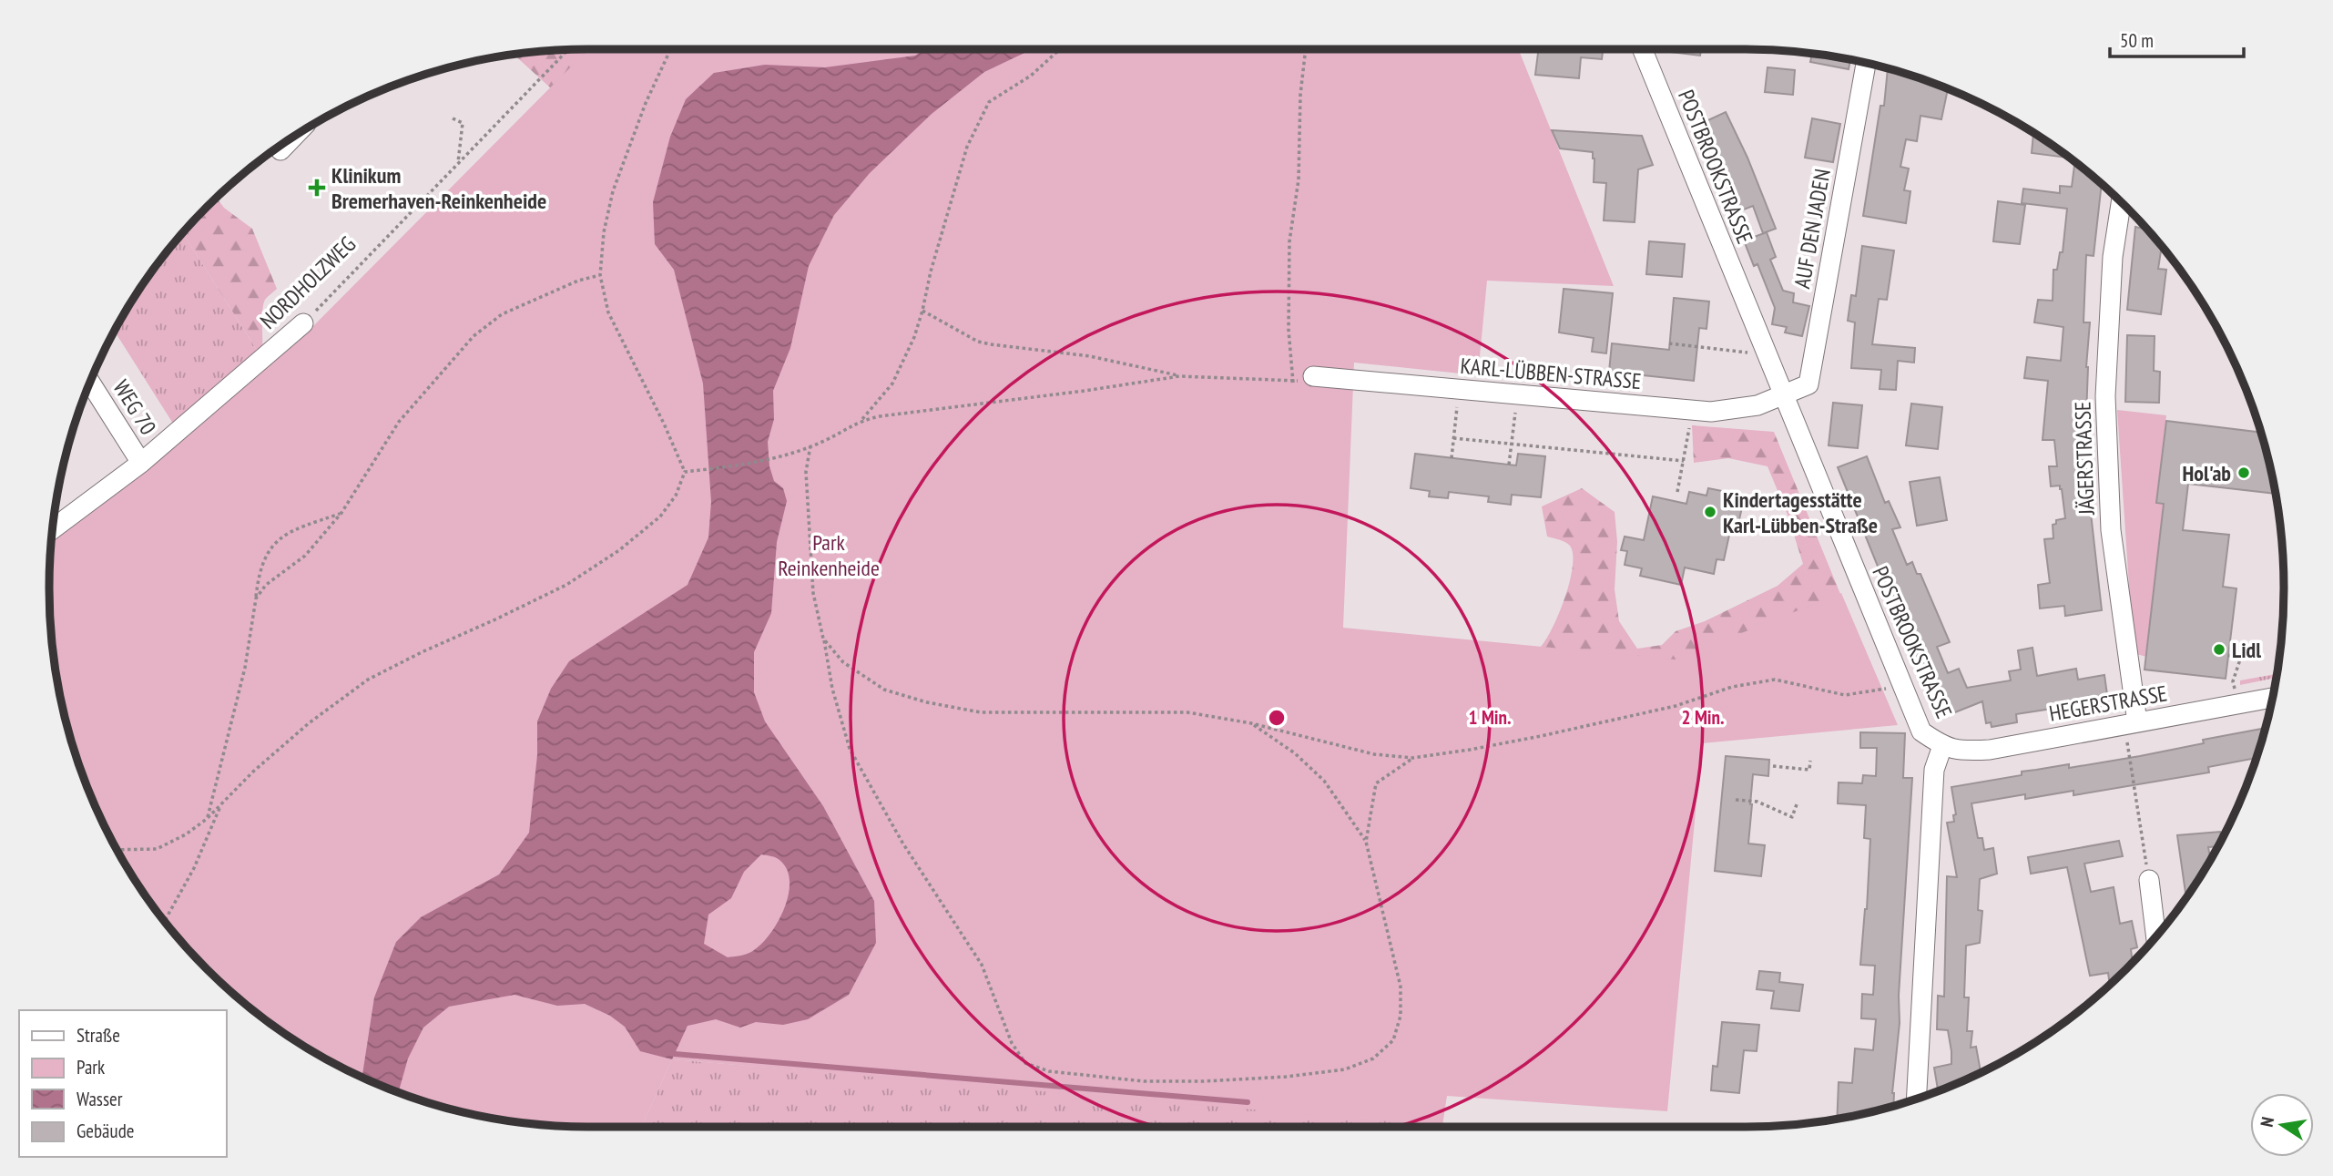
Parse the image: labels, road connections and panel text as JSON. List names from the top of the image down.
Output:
{
  "streets": {
    "street": [
      "POSTBROOKSTRASSE",
      "AUF DEN JADEN",
      "NORDHOLZWEG",
      "KARL-LÜBBEN-STRASSE",
      "WEG 70",
      "JÄGERSTRASSE",
      "HEGERSTRASSE"
    ]
  },
  "crossings": [
    ["POSTBROOKSTRASSE", "AUF DEN JADEN"],
    ["POSTBROOKSTRASSE", "KARL-LÜBBEN-STRASSE"],
    ["POSTBROOKSTRASSE", "HEGERSTRASSE"],
    ["AUF DEN JADEN", "KARL-LÜBBEN-STRASSE"],
    ["NORDHOLZWEG", "WEG 70"],
    ["JÄGERSTRASSE", "HEGERSTRASSE"]
  ],
  "parks": ["Park Reinkenheide"],
  "places": {
    "health": ["Klinikum Bremerhaven-Reinkenheide"],
    "other": ["Hol'ab", "Kindertagesstätte Karl-Lübben-Straße", "Lidl"]
  },
  "legend": [
    "Straße",
    "Park",
    "Wasser",
    "Gebäude"
  ],
  "scale_bar": "50 m",
  "north": "left",
  "rings": ["1 Min.", "2 Min."]
}
